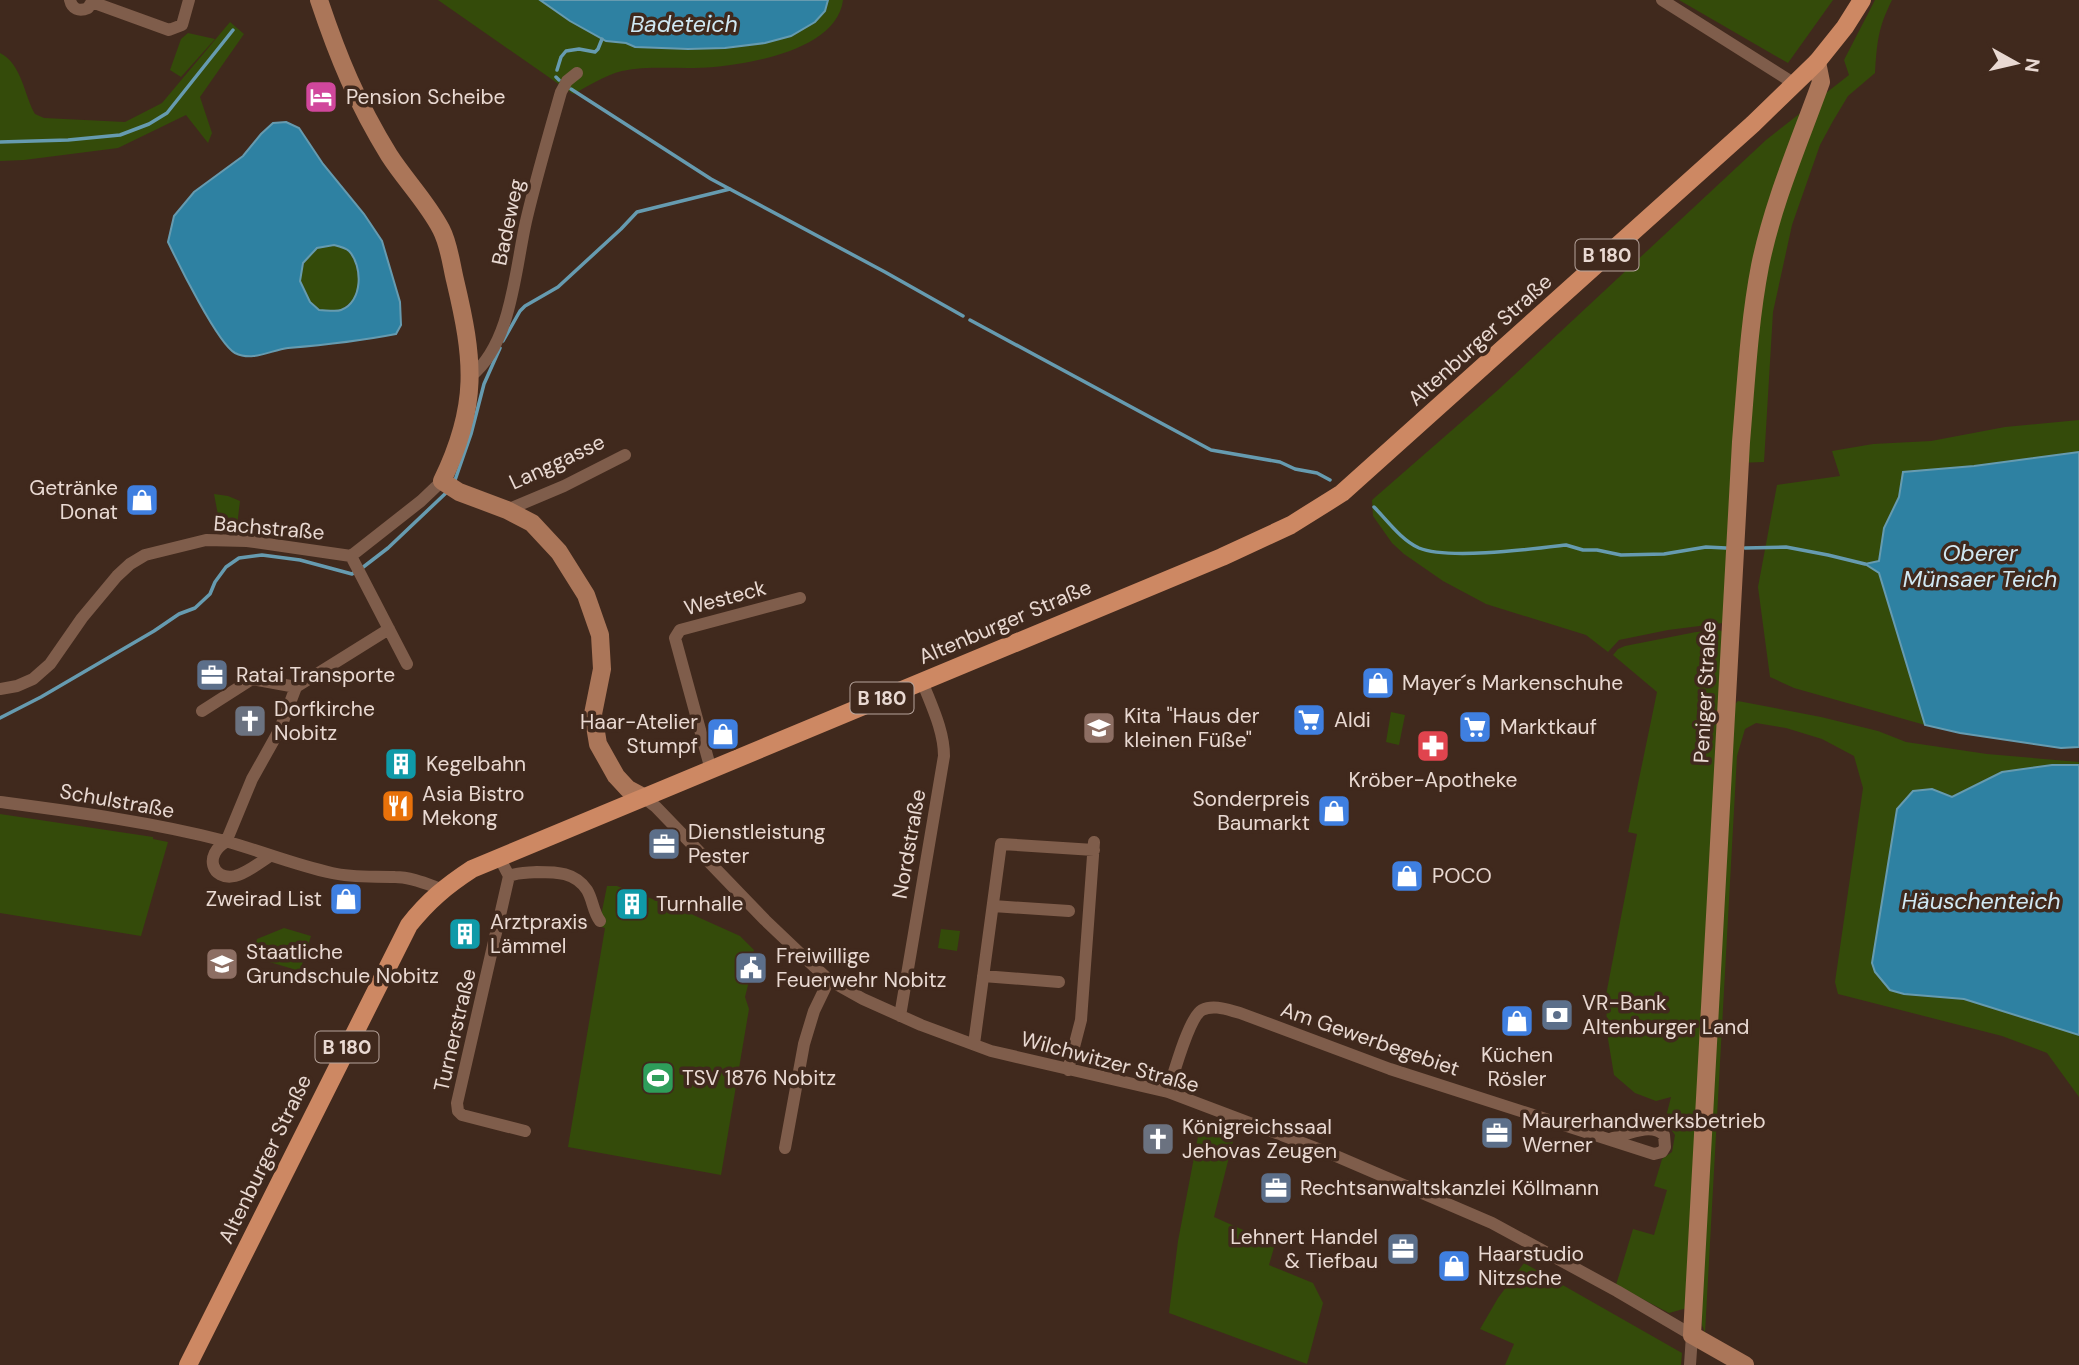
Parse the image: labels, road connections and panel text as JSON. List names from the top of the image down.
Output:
{
  "streets": {
    "main road": ["B 180", "Altenburger Straße"],
    "street": [
      "Badeweg",
      "Langgasse",
      "Bachstraße",
      "Westeck",
      "Peniger Straße",
      "Schulstraße",
      "Nordstraße",
      "Turnerstraße",
      "Am Gewerbegebiet",
      "Wilchwitzer Straße"
    ]
  },
  "crossings": [
    ["Altenburger Straße", "Langgasse"],
    ["Altenburger Straße", "Westeck"],
    ["Altenburger Straße", "Peniger Straße"],
    ["Altenburger Straße", "Schulstraße"],
    ["Altenburger Straße", "Nordstraße"],
    ["Altenburger Straße", "Wilchwitzer Straße"],
    ["Langgasse", "Bachstraße"],
    ["Langgasse", "Wilchwitzer Straße"],
    ["Peniger Straße", "Wilchwitzer Straße"],
    ["Nordstraße", "Wilchwitzer Straße"],
    ["Am Gewerbegebiet", "Wilchwitzer Straße"]
  ],
  "water": ["Badeteich", "Oberer Münsaer Teich", "Häuschenteich"],
  "places": {
    "hotel": ["Pension Scheibe"],
    "shop": [
      "Getränke Donat",
      "Mayer´s Markenschuhe",
      "Haar-Atelier Stumpf",
      "Sonderpreis Baumarkt",
      "POCO",
      "Zweirad List",
      "Küchen Rösler",
      "Haarstudio Nitzsche"
    ],
    "office": [
      "Ratai Transporte",
      "Dienstleistung Pester",
      "Maurerhandwerksbetrieb Werner",
      "Rechtsanwaltskanzlei Köllmann",
      "Lehnert Handel & Tiefbau"
    ],
    "supermarket": ["Aldi", "Marktkauf"],
    "church": ["Dorfkirche Nobitz", "Königreichssaal Jehovas Zeugen"],
    "school or university": ["Kita \"Haus der kleinen Füße\"", "Staatliche Grundschule Nobitz"],
    "pharmacy": ["Kröber-Apotheke"],
    "building": ["Kegelbahn", "Turnhalle", "Arztpraxis Lämmel"],
    "restaurant": ["Asia Bistro Mekong"],
    "public building": ["Freiwillige Feuerwehr Nobitz"],
    "bank": ["VR-Bank Altenburger Land"],
    "sports": ["TSV 1876 Nobitz"]
  },
  "north": "right"
}
